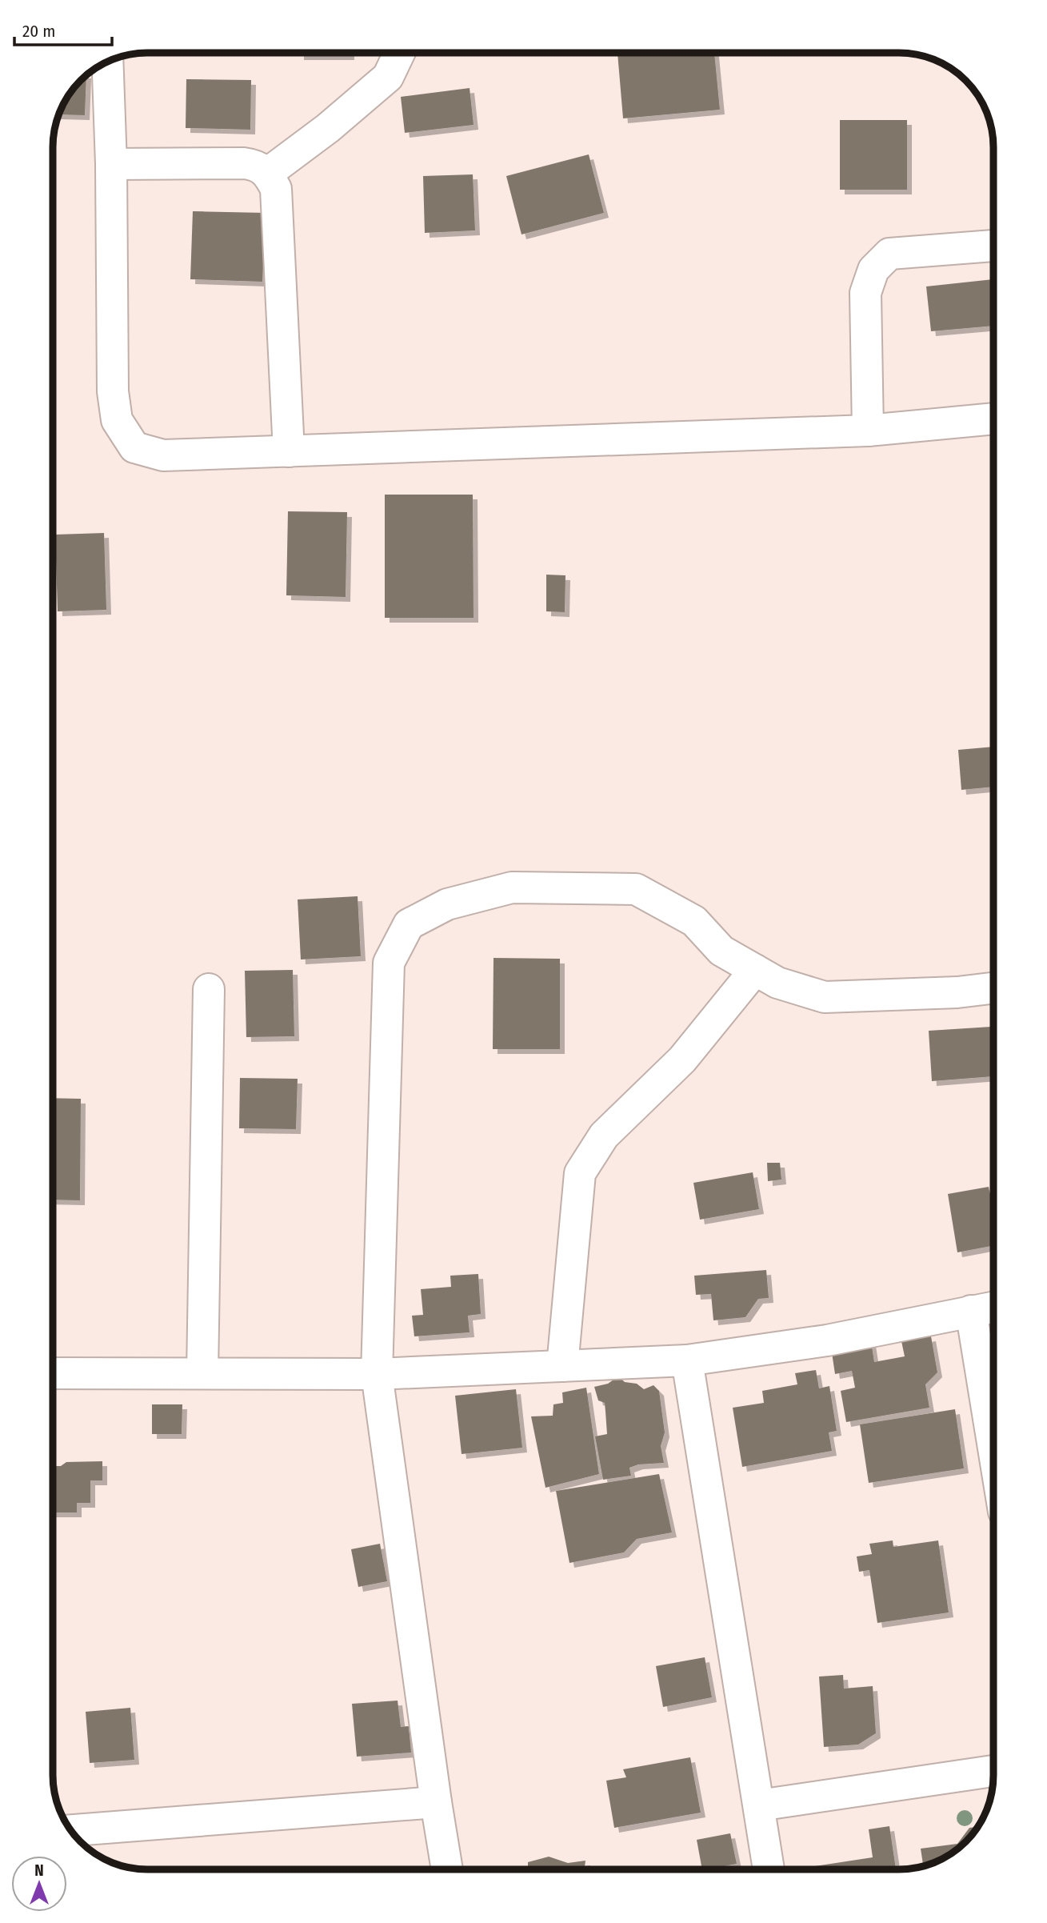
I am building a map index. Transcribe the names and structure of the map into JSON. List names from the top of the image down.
{
  "scale_bar": "20 m",
  "north": "top"
}
